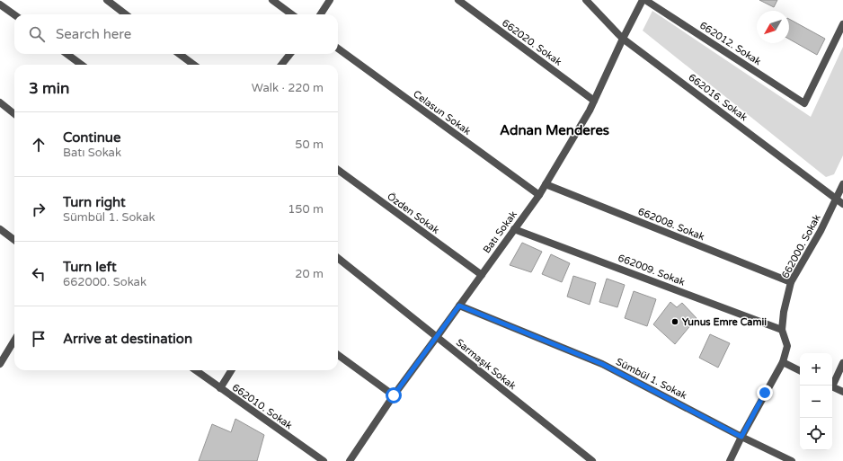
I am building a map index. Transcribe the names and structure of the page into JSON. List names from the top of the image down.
{
  "streets": {
    "street": [
      "662020. Sokak",
      "662012. Sokak",
      "662016. Sokak",
      "Celasun Sokak",
      "Özden Sokak",
      "662008. Sokak",
      "Batı Sokak",
      "662000. Sokak",
      "662009. Sokak",
      "Sarmaşık Sokak",
      "Sümbül 1. Sokak",
      "662010. Sokak"
    ]
  },
  "crossings": [
    ["662020. Sokak", "Batı Sokak"],
    ["662012. Sokak", "Batı Sokak"],
    ["662016. Sokak", "Batı Sokak"],
    ["662016. Sokak", "662000. Sokak"],
    ["Celasun Sokak", "Batı Sokak"],
    ["Özden Sokak", "Batı Sokak"],
    ["662008. Sokak", "Batı Sokak"],
    ["662008. Sokak", "662000. Sokak"],
    ["Batı Sokak", "662009. Sokak"],
    ["Batı Sokak", "Sarmaşık Sokak"],
    ["Batı Sokak", "Sümbül 1. Sokak"],
    ["662000. Sokak", "662009. Sokak"],
    ["662000. Sokak", "Sümbül 1. Sokak"]
  ],
  "districts": ["Adnan Menderes"],
  "places": ["Yunus Emre Camii"],
  "north": "bottom left",
  "page": {
    "search": "Search here",
    "heading": ["3 min", "Walk · 220 m"],
    "list": [
      ["Continue", "Batı Sokak", "50 m"],
      ["Turn right", "Sümbül 1. Sokak", "150 m"],
      ["Turn left", "662000. Sokak", "20 m"],
      "Arrive at destination"
    ],
    "map_buttons": ["+", "−"]
  }
}
